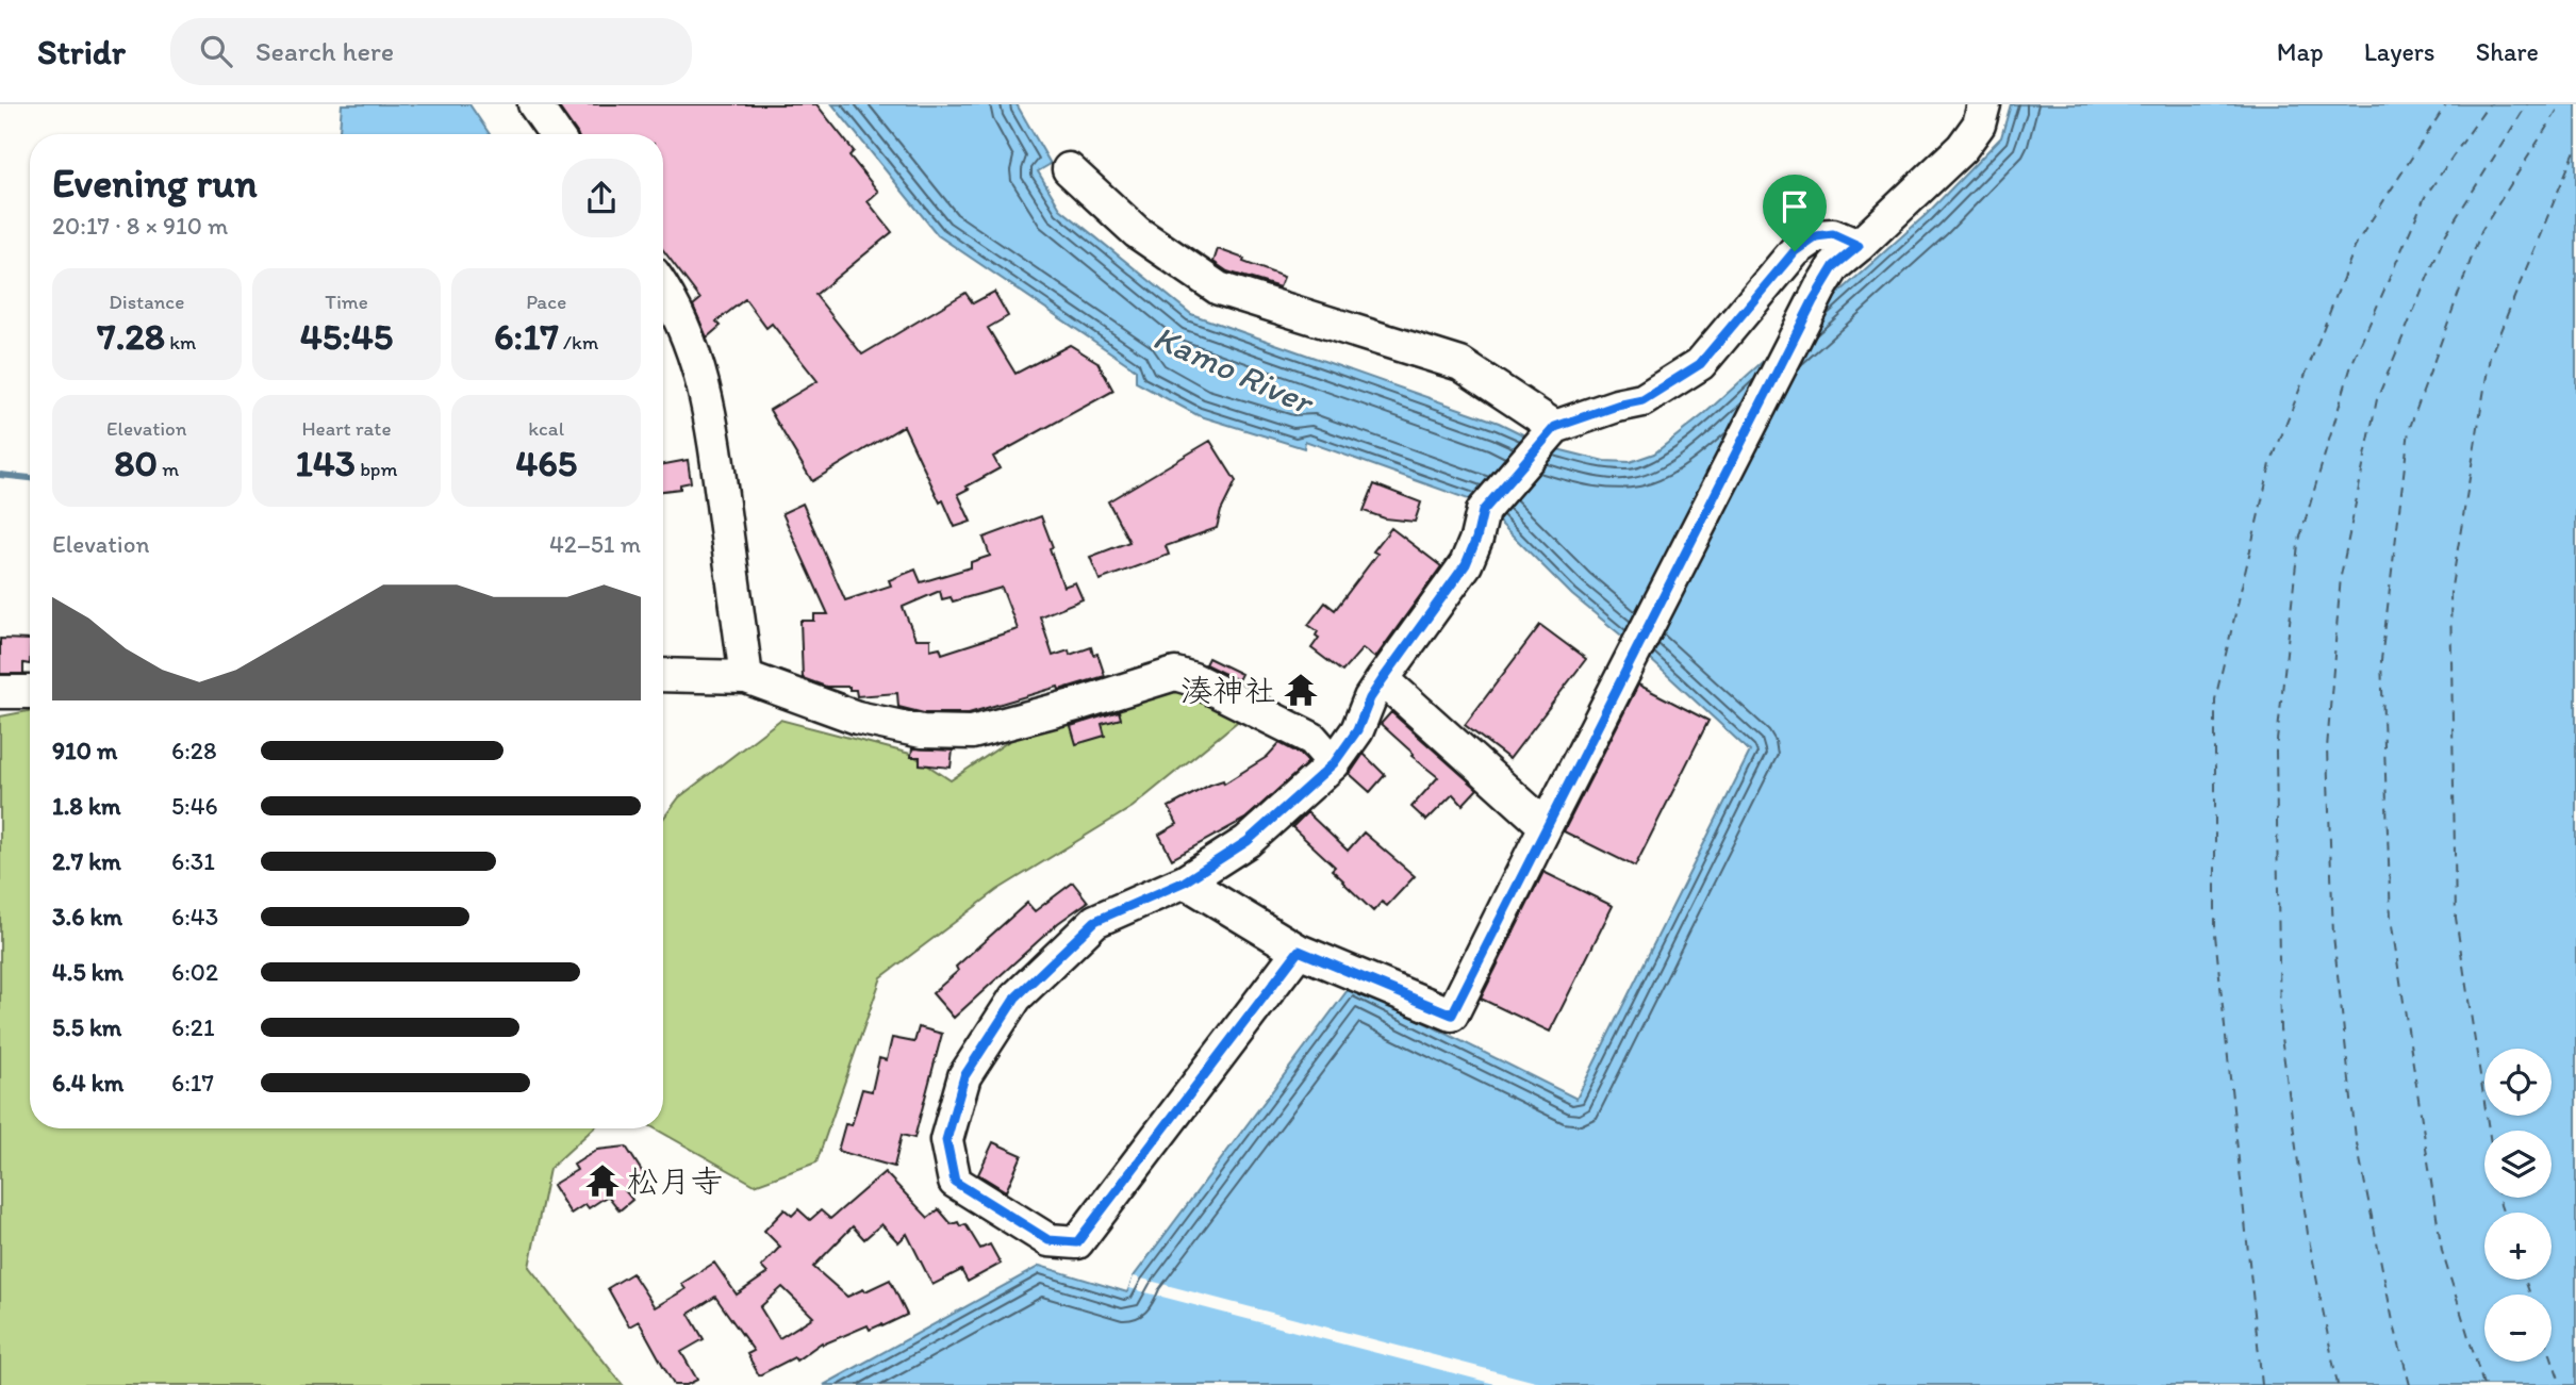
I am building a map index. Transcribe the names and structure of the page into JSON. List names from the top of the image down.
{
  "water": ["Kamo River"],
  "places": {
    "temple": ["湊神社", "松月寺"]
  },
  "page": {
    "header": "Stridr",
    "search": "Search here",
    "nav": ["Map", "Layers", "Share"],
    "heading": ["Evening run", "20:17 · 8 × 910 m"],
    "stats": [
      ["Distance", "7.28 km"],
      ["Time", "45:45"],
      ["Pace", "6:17 /km"],
      ["Elevation", "80 m"],
      ["Heart rate", "143 bpm"],
      ["kcal", "465"]
    ],
    "chart": ["Elevation", "42–51 m"],
    "list": [
      {
        "name": "910 m",
        "note": "6:28"
      },
      {
        "name": "1.8 km",
        "note": "5:46"
      },
      {
        "name": "2.7 km",
        "note": "6:31"
      },
      {
        "name": "3.6 km",
        "note": "6:43"
      },
      {
        "name": "4.5 km",
        "note": "6:02"
      },
      {
        "name": "5.5 km",
        "note": "6:21"
      },
      {
        "name": "6.4 km",
        "note": "6:17"
      }
    ],
    "map_buttons": ["+", "−"]
  }
}
